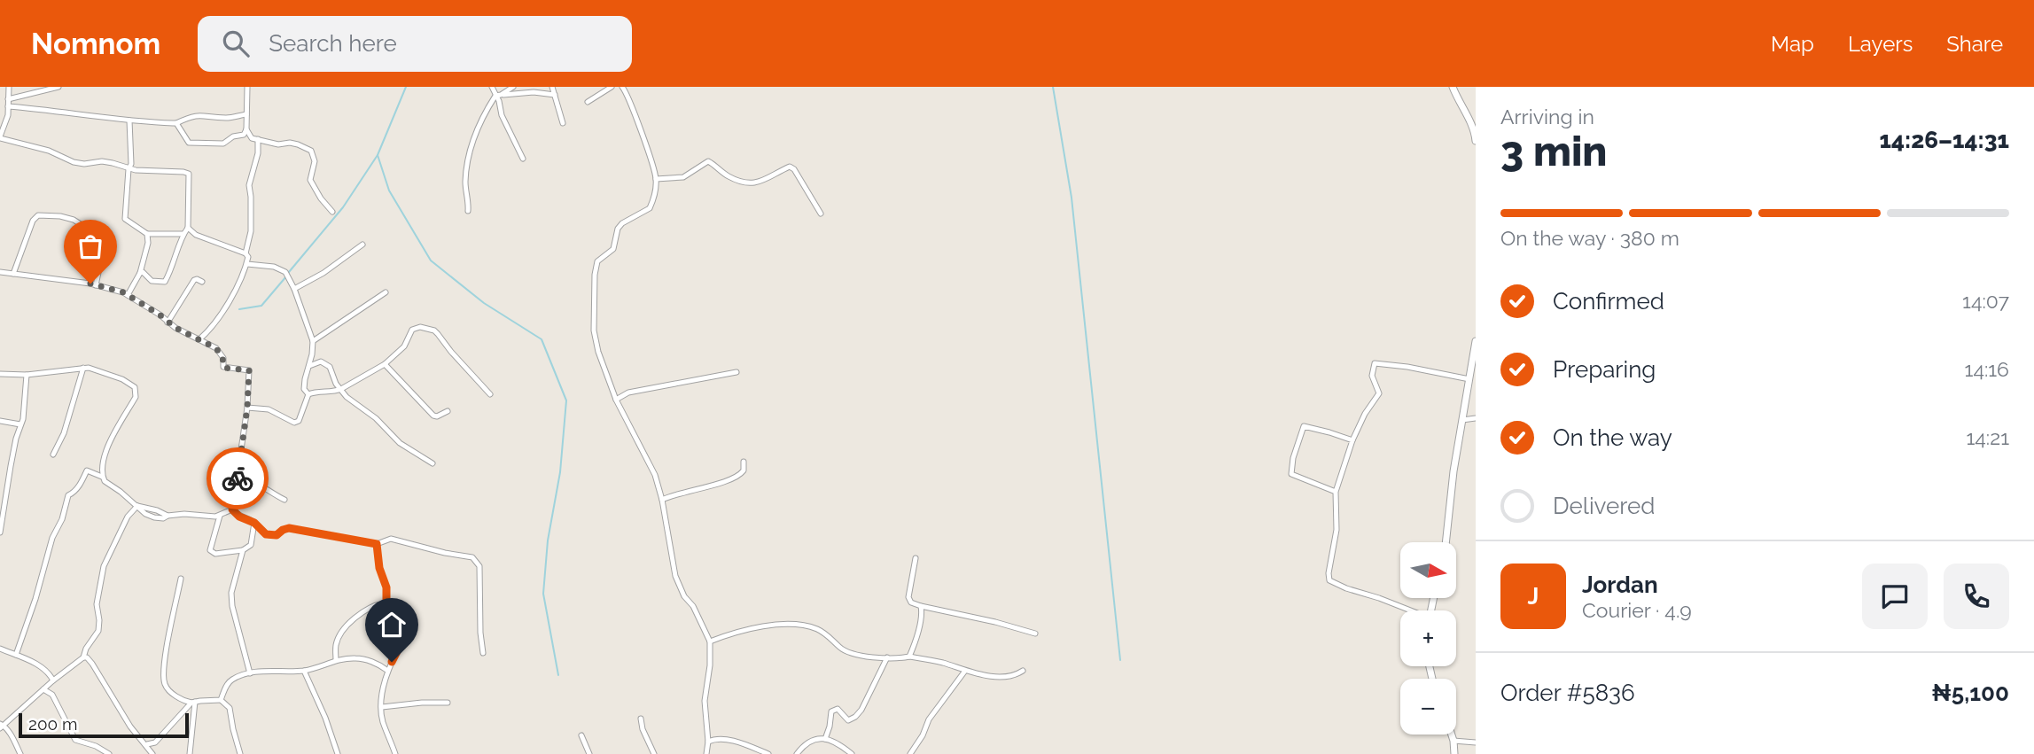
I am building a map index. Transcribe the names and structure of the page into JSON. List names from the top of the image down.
{
  "scale_bar": "200 m",
  "north": "right",
  "page": {
    "header": "Nomnom",
    "search": "Search here",
    "nav": ["Map", "Layers", "Share"],
    "heading": ["3 min", "Arriving in", "14:26–14:31"],
    "panel": [
      "Jordan",
      "Courier · 4.9",
      "Order #5836",
      "₦5,100"
    ],
    "bar": "On the way · 380 m",
    "list": [
      ["Confirmed", "14:07"],
      ["Preparing", "14:16"],
      ["On the way", "14:21"],
      "Delivered"
    ],
    "map_buttons": ["+", "−"],
    "round": "J",
    "scale": "200 m"
  }
}
